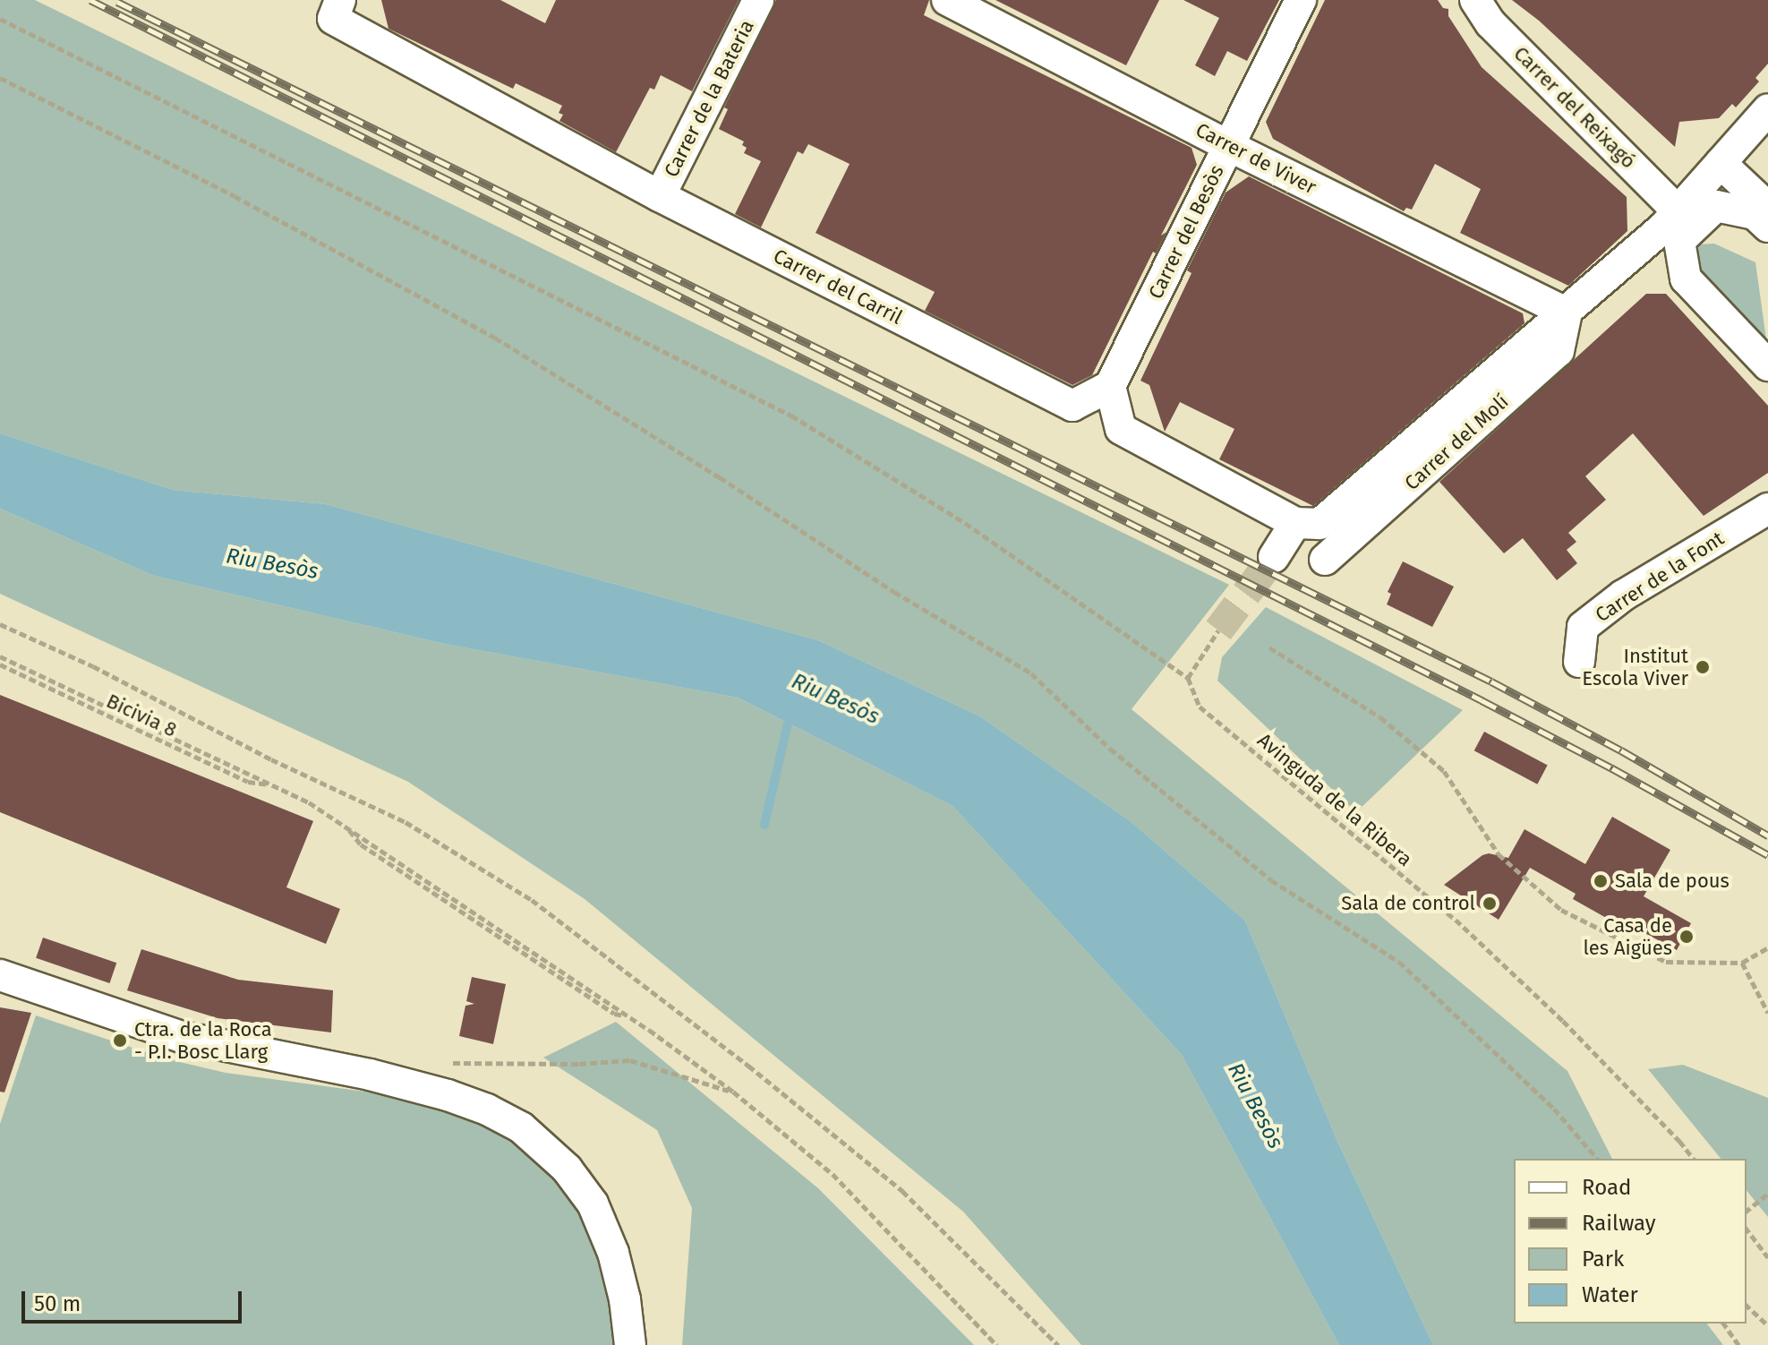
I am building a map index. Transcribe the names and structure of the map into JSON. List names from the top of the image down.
{
  "streets": {
    "street": [
      "Carrer de la Bateria",
      "Carrer del Reixagó",
      "Carrer de Viver",
      "Carrer del Besòs",
      "Carrer del Carril",
      "Carrer del Molí",
      "Carrer de la Font"
    ],
    "path": ["Bicivia 8", "Avinguda de la Ribera"]
  },
  "crossings": [
    ["Carrer de la Bateria", "Carrer del Carril"],
    ["Carrer del Reixagó", "Carrer del Molí"],
    ["Carrer de Viver", "Carrer del Besòs"],
    ["Carrer de Viver", "Carrer del Molí"],
    ["Carrer del Besòs", "Carrer del Carril"]
  ],
  "water": ["Riu Besòs"],
  "places": [
    "Institut Escola Viver",
    "Sala de pous",
    "Sala de control",
    "Casa de les Aigües",
    "Ctra. de la Roca - P.I. Bosc Llarg"
  ],
  "legend": [
    "Road",
    "Railway",
    "Park",
    "Water"
  ],
  "scale_bar": "50 m"
}
